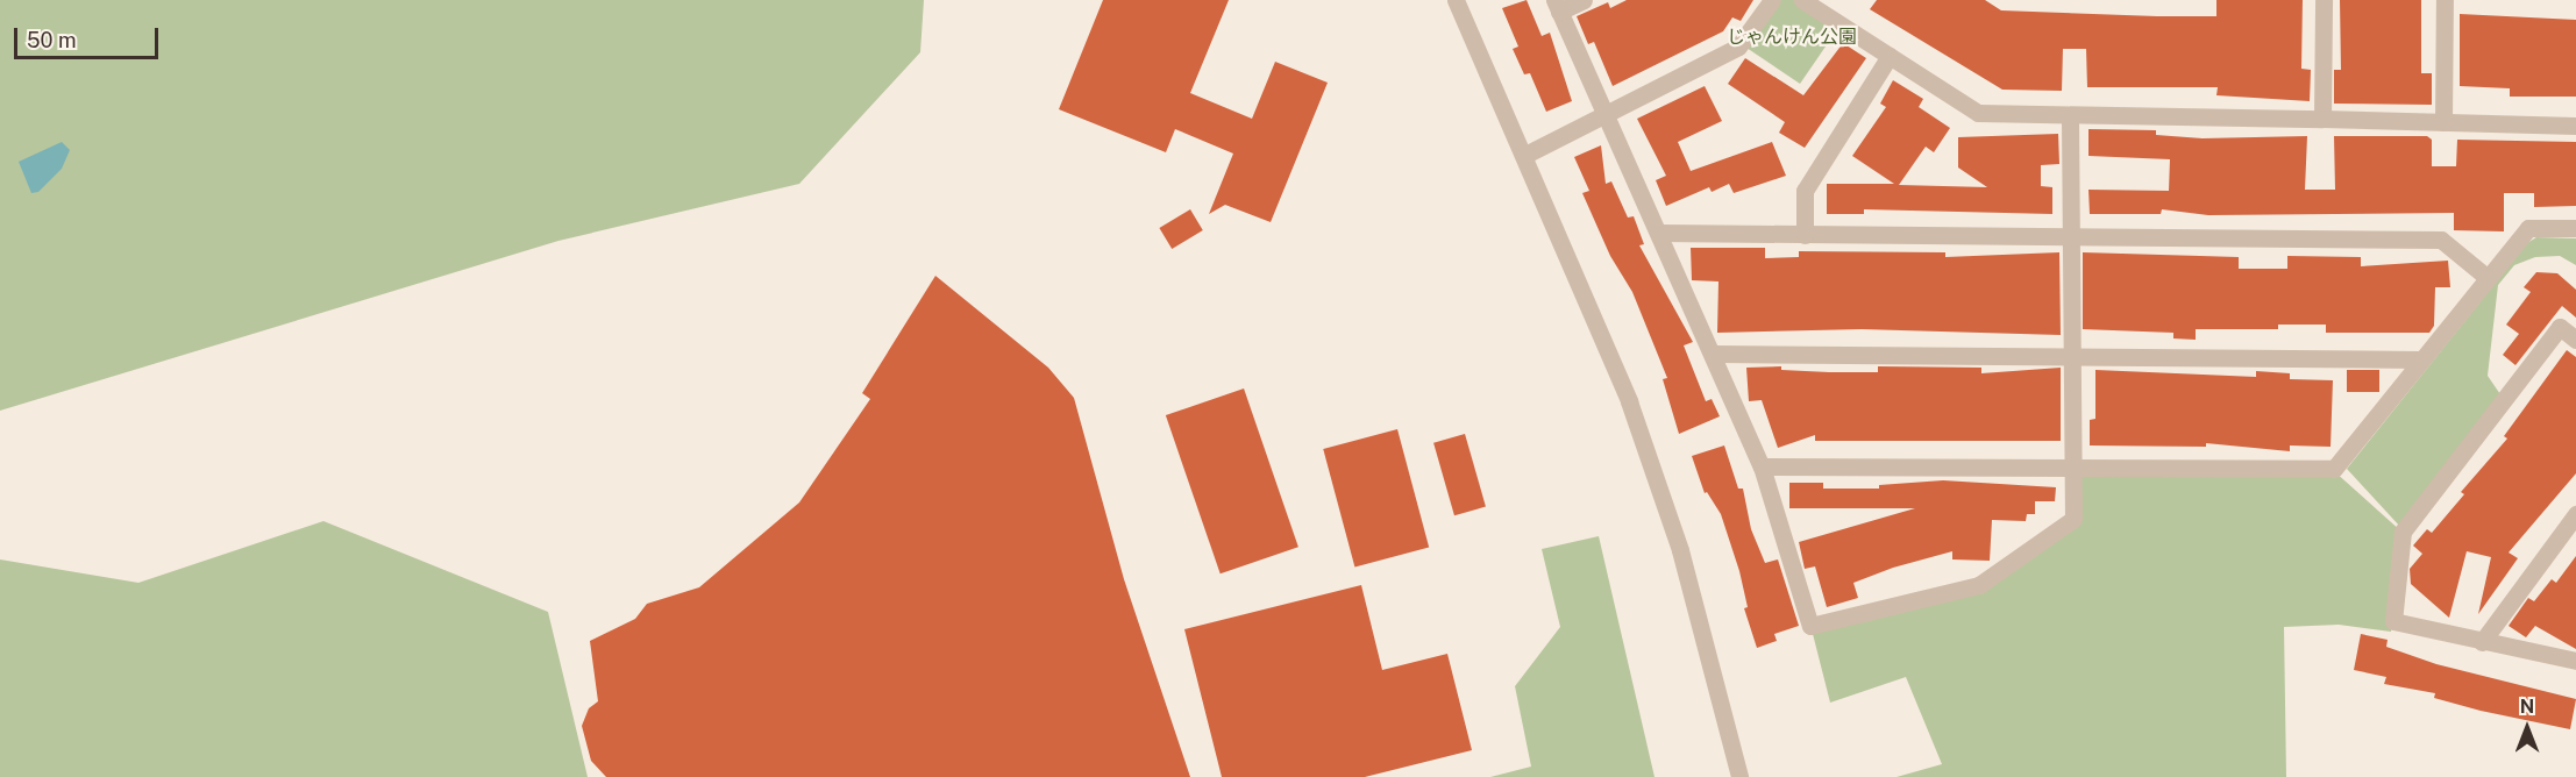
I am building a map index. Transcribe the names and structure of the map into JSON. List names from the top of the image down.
{
  "parks": ["じゃんけん公園"],
  "scale_bar": "50 m",
  "north": "top"
}
